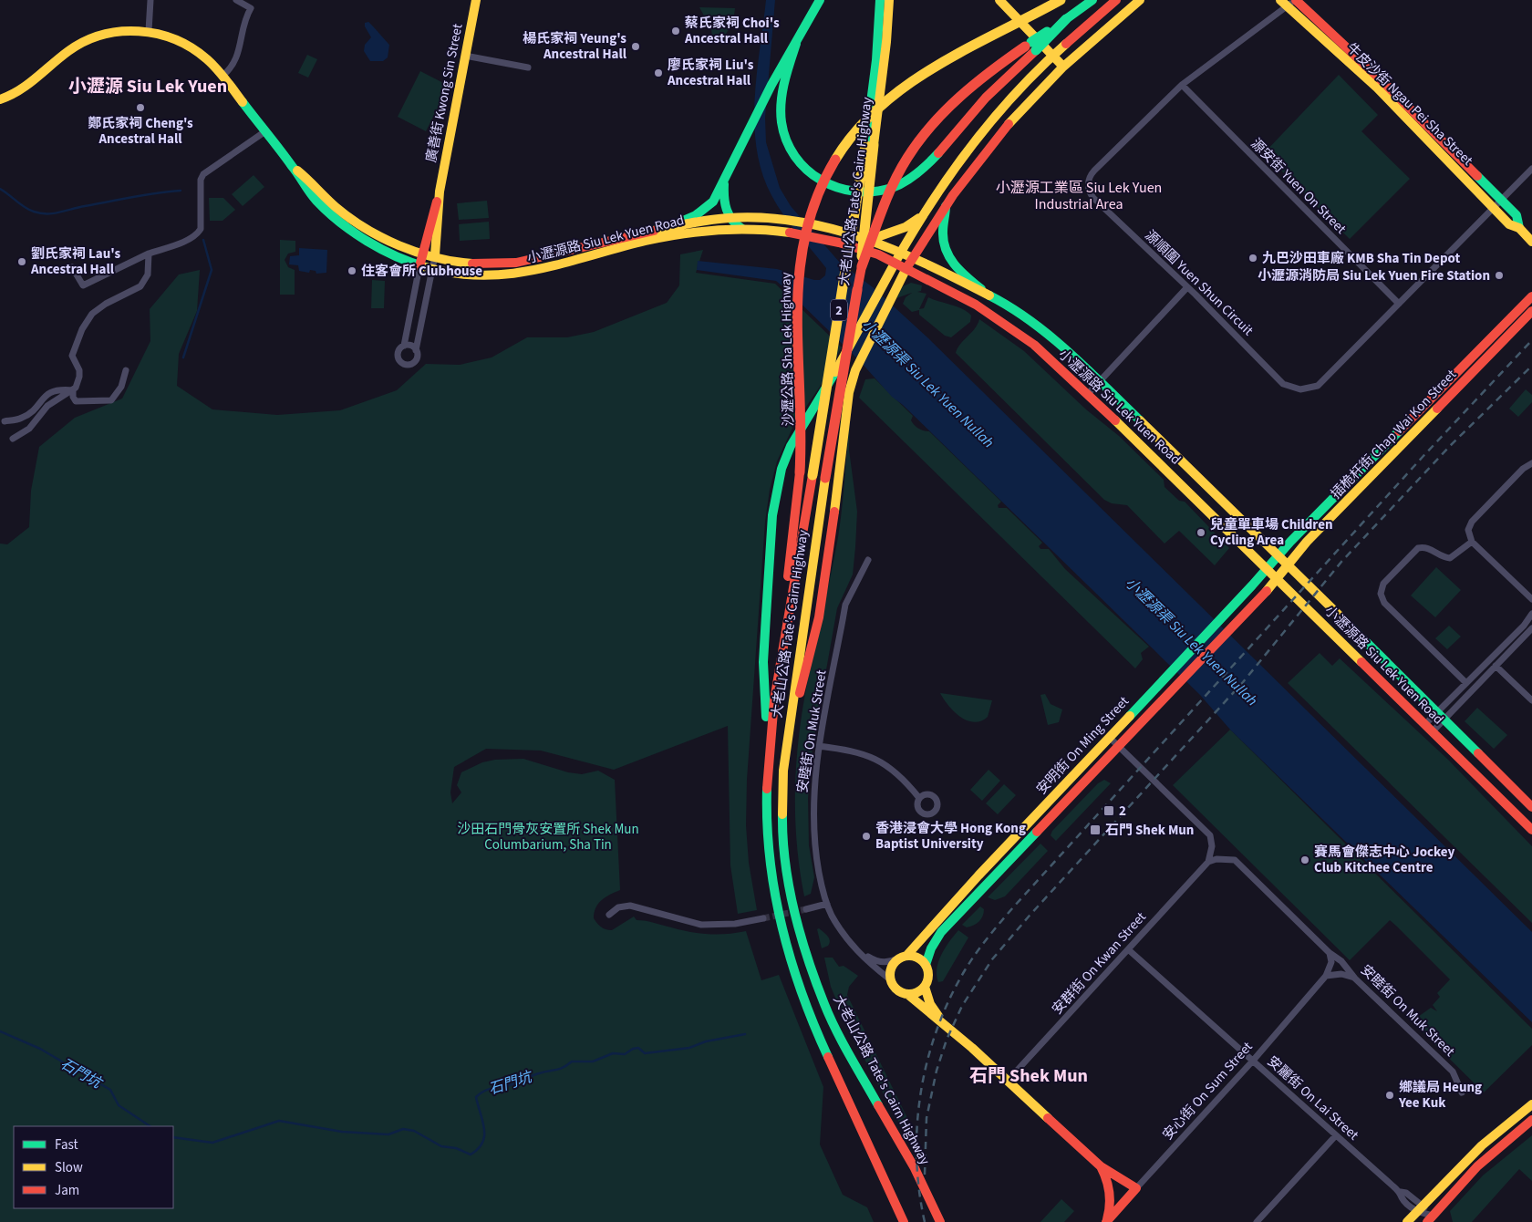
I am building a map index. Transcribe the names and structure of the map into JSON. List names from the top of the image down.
{
  "streets": {
    "main road": [
      "廣善街 Kwong Sin Street",
      "牛皮沙街 Ngau Pei Sha Street",
      "大老山公路 Tate's Cairn Highway",
      "小瀝源路 Siu Lek Yuen Road",
      "2",
      "沙瀝公路 Sha Lek Highway",
      "插桅杆街 Chap Wai Kon Street",
      "安明街 On Ming Street",
      "安心街 On Sum Street"
    ],
    "street": [
      "源安街 Yuen On Street",
      "源順圍 Yuen Shun Circuit",
      "安睦街 On Muk Street",
      "安群街 On Kwan Street",
      "安麗街 On Lai Street"
    ]
  },
  "crossings": [
    ["廣善街 Kwong Sin Street", "小瀝源路 Siu Lek Yuen Road"],
    ["牛皮沙街 Ngau Pei Sha Street", "源順圍 Yuen Shun Circuit"],
    ["源安街 Yuen On Street", "源順圍 Yuen Shun Circuit"],
    ["大老山公路 Tate's Cairn Highway", "沙瀝公路 Sha Lek Highway"],
    ["小瀝源路 Siu Lek Yuen Road", "插桅杆街 Chap Wai Kon Street"],
    ["小瀝源路 Siu Lek Yuen Road", "安明街 On Ming Street"],
    ["插桅杆街 Chap Wai Kon Street", "安明街 On Ming Street"],
    ["安睦街 On Muk Street", "安明街 On Ming Street"],
    ["安群街 On Kwan Street", "安麗街 On Lai Street"],
    ["安心街 On Sum Street", "安麗街 On Lai Street"]
  ],
  "districts": ["小瀝源 Siu Lek Yuen", "小瀝源工業區 Siu Lek Yuen Industrial Area", "石門 Shek Mun"],
  "water": ["小瀝源渠 Siu Lek Yuen Nullah", "石門坑"],
  "parks": ["沙田石門骨灰安置所 Shek Mun Columbarium, Sha Tin"],
  "places": {
    "other": [
      "蔡氏家祠 Choi's Ancestral Hall",
      "楊氏家祠 Yeung's Ancestral Hall",
      "廖氏家祠 Liu's Ancestral Hall",
      "鄭氏家祠 Cheng's Ancestral Hall",
      "九巴沙田車廠 KMB Sha Tin Depot",
      "劉氏家祠 Lau's Ancestral Hall",
      "住客會所 Clubhouse",
      "小瀝源消防局 Siu Lek Yuen Fire Station",
      "兒童單車場 Children Cycling Area",
      "香港浸會大學 Hong Kong Baptist University",
      "賽馬會傑志中心 Jockey Club Kitchee Centre",
      "鄉議局 Heung Yee Kuk"
    ],
    "transit": ["2", "石門 Shek Mun"]
  },
  "legend": ["Fast", "Slow", "Jam"]
}
